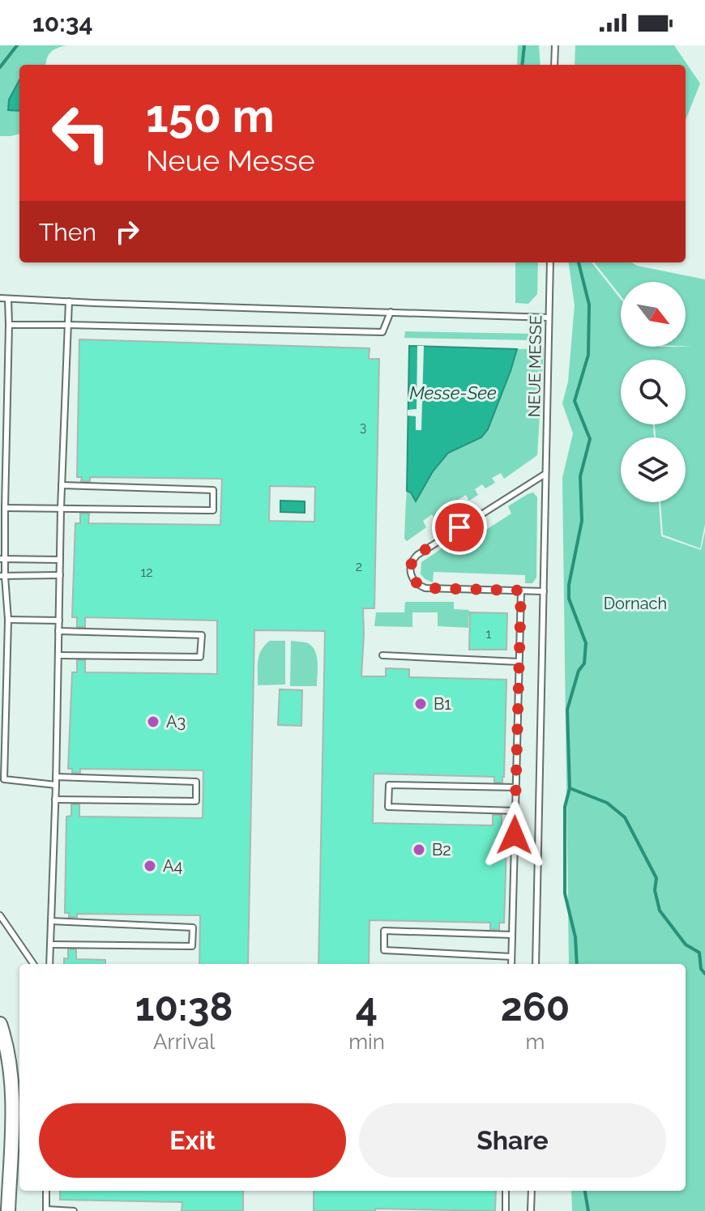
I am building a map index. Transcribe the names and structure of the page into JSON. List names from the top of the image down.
{
  "streets": {
    "lane": ["NEUE MESSE"]
  },
  "water": ["Messe-See"],
  "parks": ["Dornach"],
  "places": [
    "B1",
    "A3",
    "B2",
    "A4"
  ],
  "house_numbers": [
    "3",
    "2",
    "12",
    "1"
  ],
  "north": "bottom right",
  "page": {
    "status": "10:34",
    "turn": ["150 m", "Neue Messe"],
    "then": "Then",
    "eta": [
      "10:38",
      "Arrival",
      "4",
      "min",
      "260",
      "m"
    ],
    "buttons": ["Exit", "Share"]
  }
}
